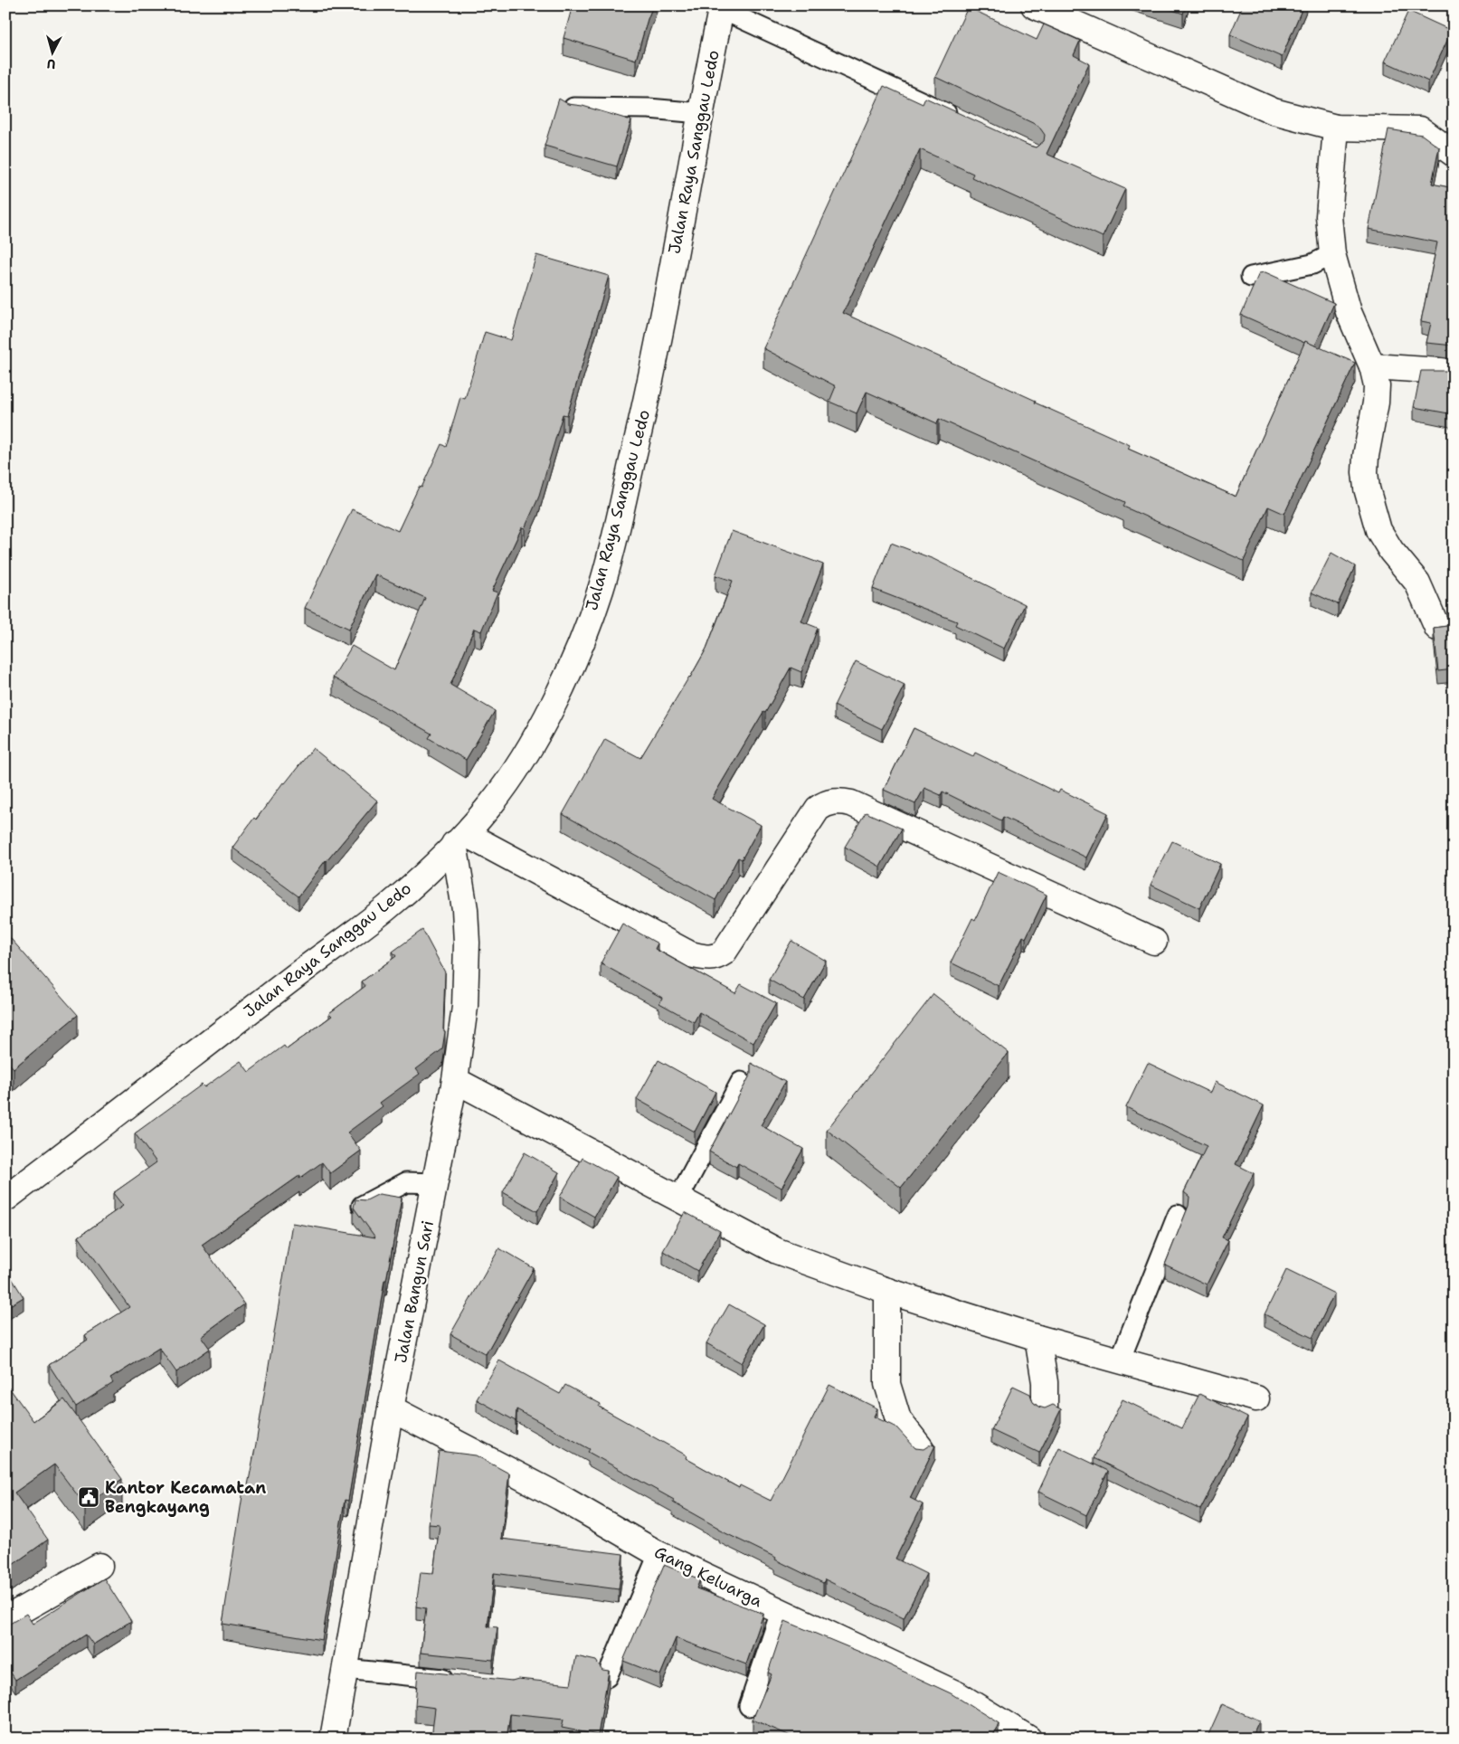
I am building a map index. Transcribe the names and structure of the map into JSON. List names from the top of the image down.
{
  "streets": {
    "main road": ["Jalan Raya Sanggau Ledo", "Jalan Bangun Sari", "Gang Keluarga"]
  },
  "crossings": [
    ["Jalan Raya Sanggau Ledo", "Jalan Bangun Sari"],
    ["Jalan Bangun Sari", "Gang Keluarga"]
  ],
  "places": {
    "public building": ["Kantor Kecamatan Bengkayang"]
  },
  "north": "bottom"
}
